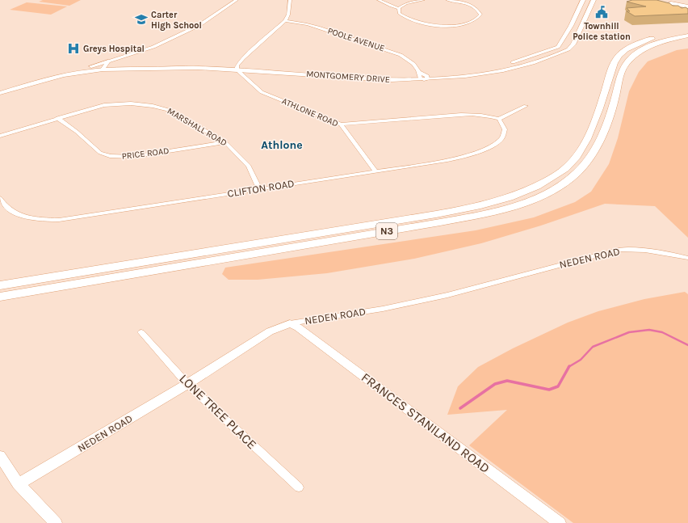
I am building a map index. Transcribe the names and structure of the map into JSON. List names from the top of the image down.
{
  "streets": {
    "highway": ["N3"],
    "street": [
      "POOLE AVENUE",
      "MONTGOMERY DRIVE",
      "ATHLONE ROAD",
      "MARSHALL ROAD",
      "PRICE ROAD",
      "CLIFTON ROAD",
      "NEDEN ROAD",
      "LONE TREE PLACE",
      "FRANCES STANILAND ROAD"
    ]
  },
  "crossings": [
    ["POOLE AVENUE", "MONTGOMERY DRIVE"],
    ["MONTGOMERY DRIVE", "ATHLONE ROAD"],
    ["ATHLONE ROAD", "CLIFTON ROAD"],
    ["MARSHALL ROAD", "PRICE ROAD"],
    ["MARSHALL ROAD", "CLIFTON ROAD"],
    ["NEDEN ROAD", "LONE TREE PLACE"],
    ["NEDEN ROAD", "FRANCES STANILAND ROAD"]
  ],
  "districts": ["Athlone"],
  "places": {
    "public building": ["Townhill Police station"],
    "school or university": ["Carter High School"],
    "hospital": ["Greys Hospital"]
  }
}
